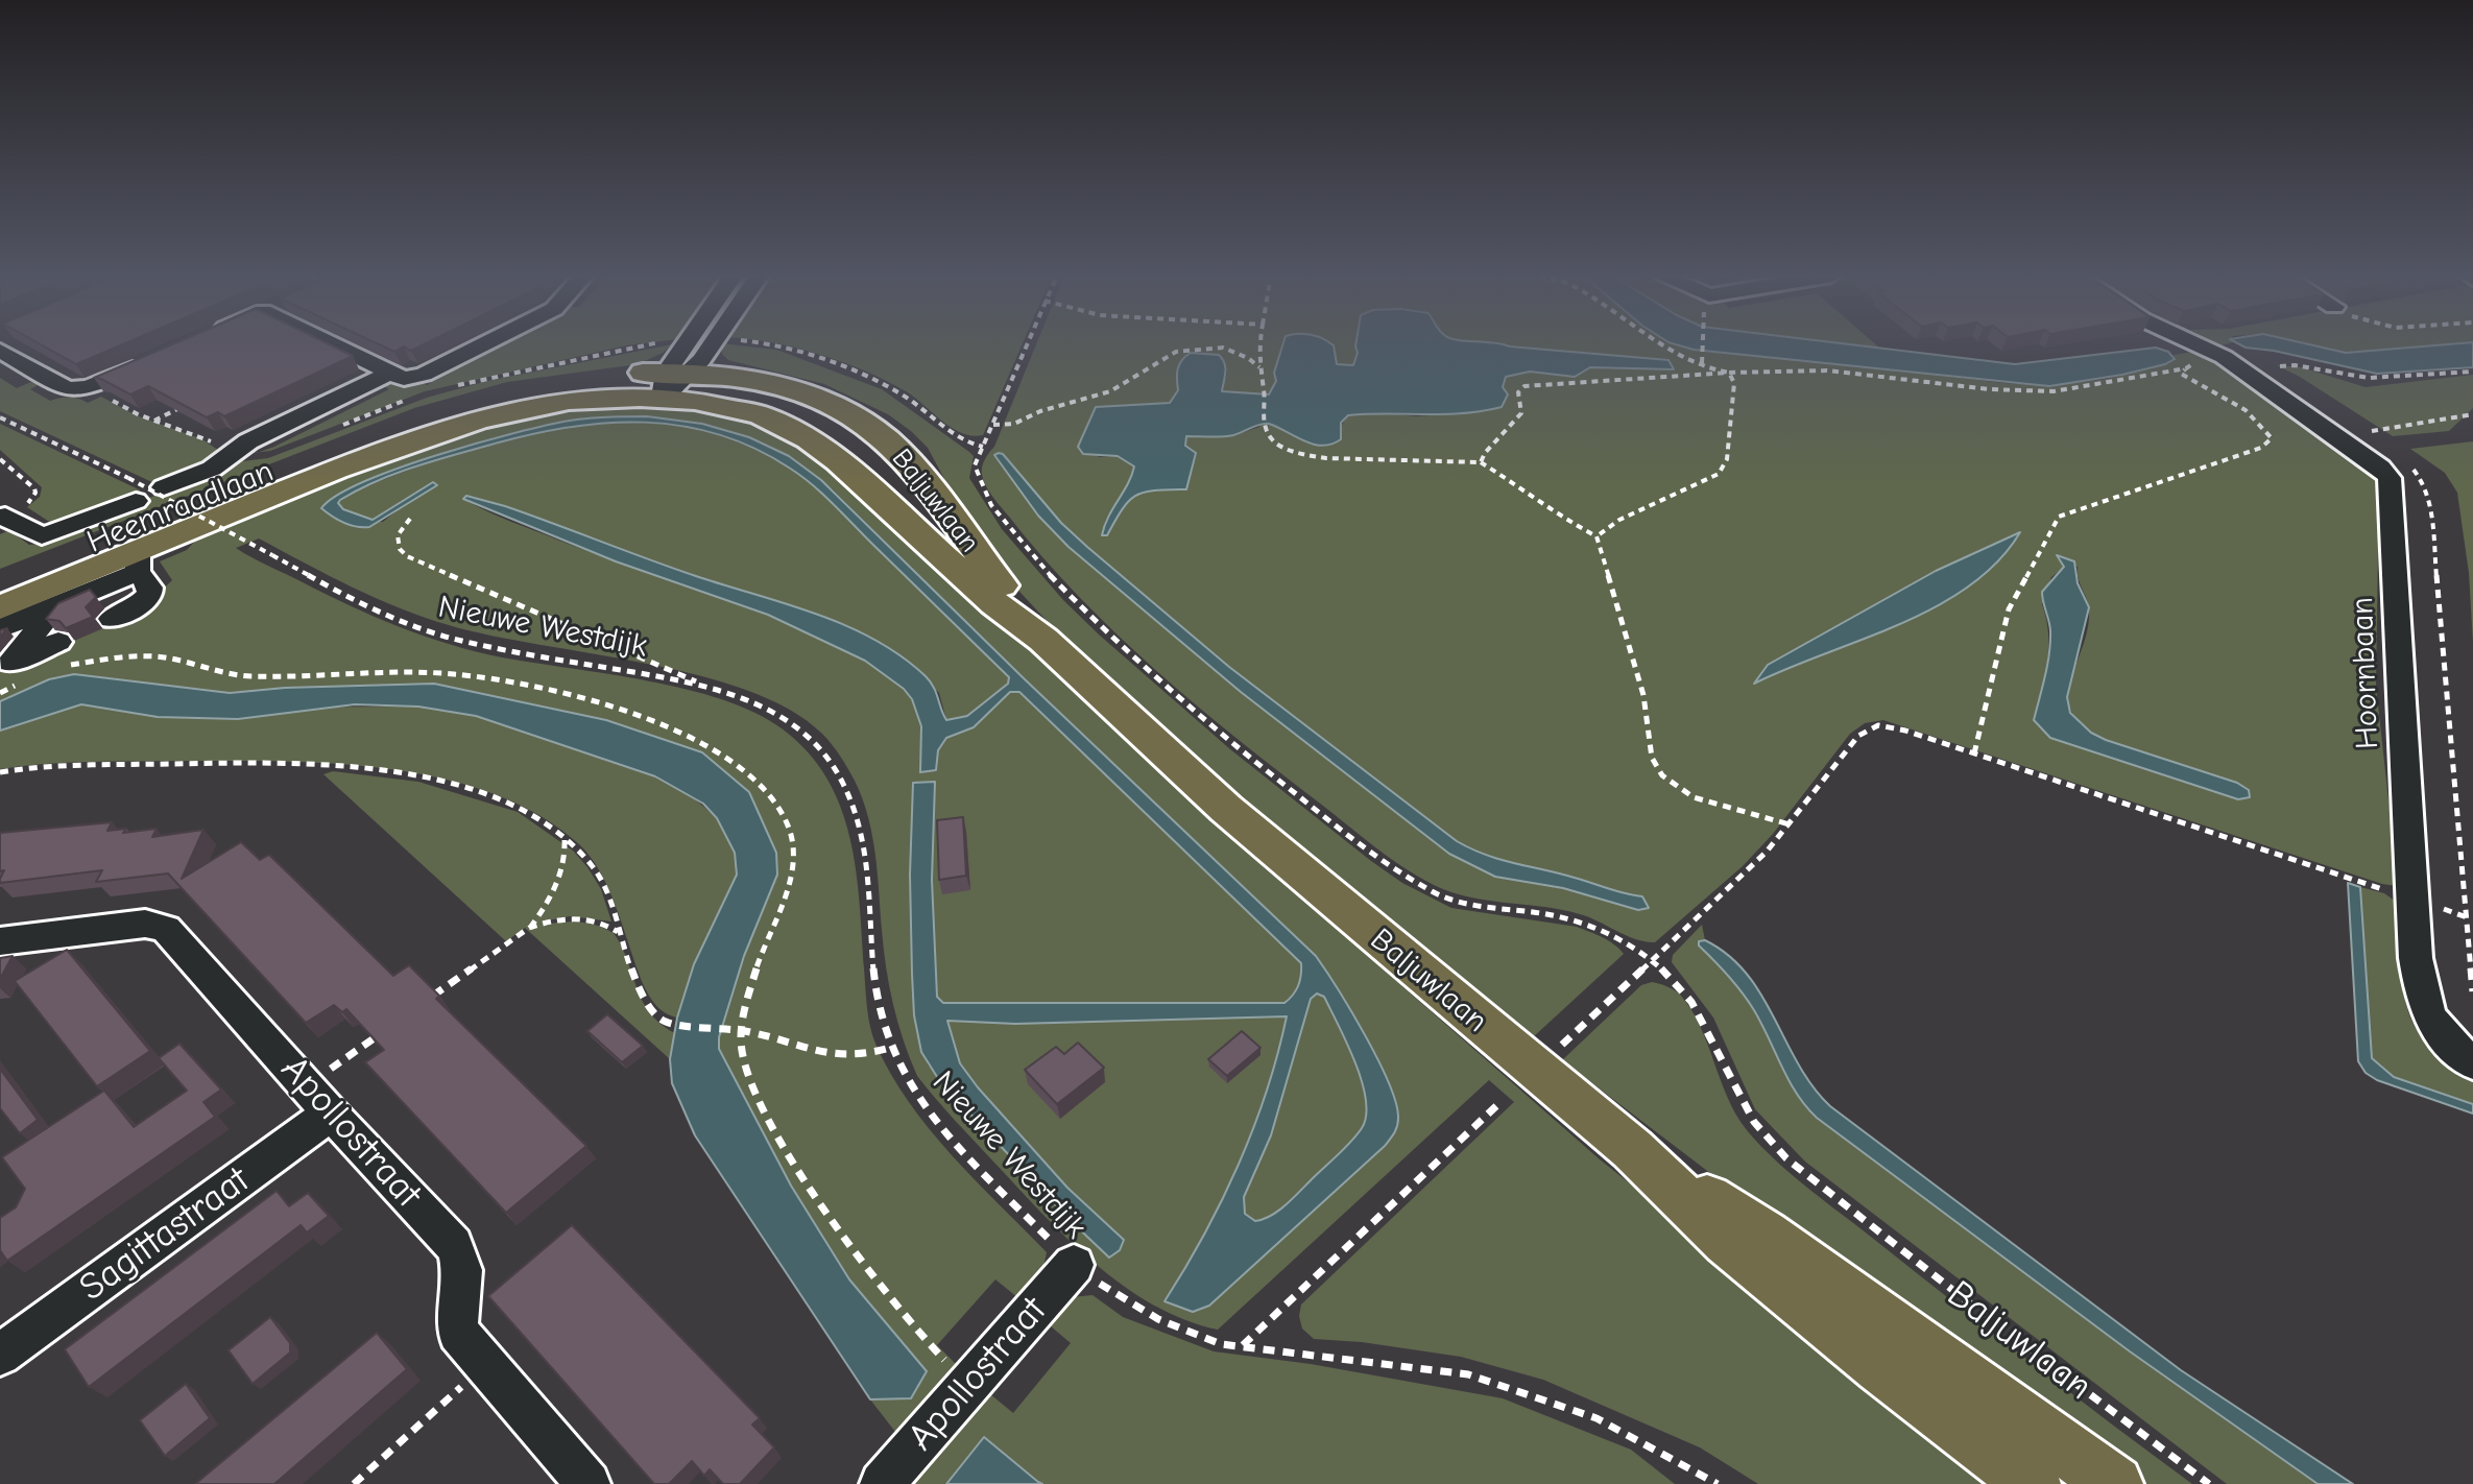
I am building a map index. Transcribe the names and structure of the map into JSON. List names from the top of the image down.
{
  "streets": {
    "main road": ["Baljuwlaan", "Heemraadlaan"],
    "street": ["Hoornbaan", "Apollostraat", "Sagittastraat"],
    "path": ["Nieuwe Westdijk"]
  },
  "crossings": [
    ["Baljuwlaan", "Heemraadlaan"],
    ["Nieuwe Westdijk", "Apollostraat"],
    ["Apollostraat", "Sagittastraat"]
  ]
}
